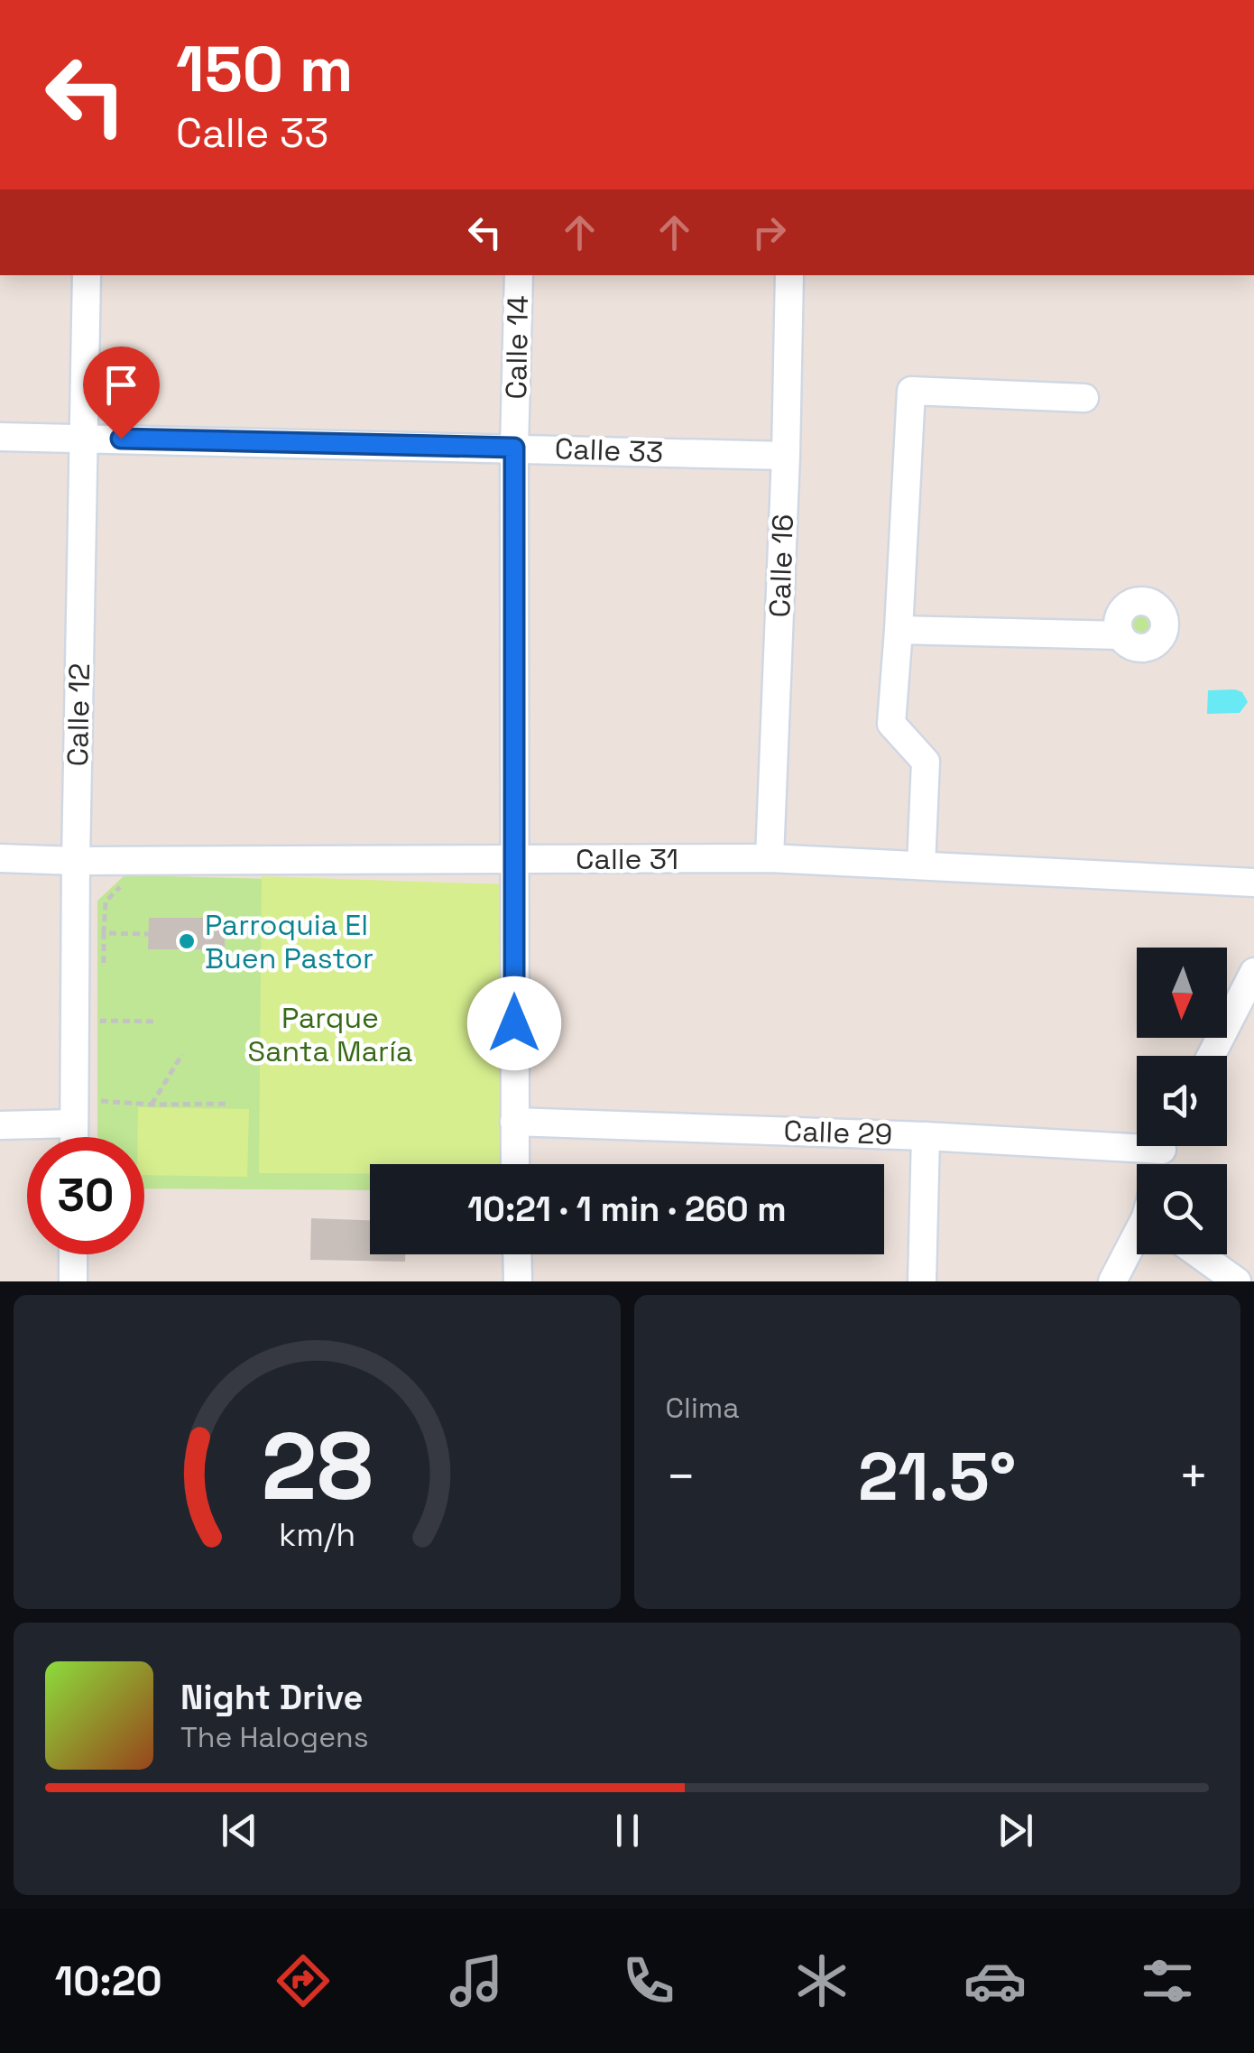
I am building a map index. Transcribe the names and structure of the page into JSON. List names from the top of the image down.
{
  "streets": {
    "street": [
      "Calle 14",
      "Calle 33",
      "Calle 16",
      "Calle 12",
      "Calle 31",
      "Calle 29"
    ]
  },
  "crossings": [
    ["Calle 14", "Calle 33"],
    ["Calle 14", "Calle 31"],
    ["Calle 14", "Calle 29"],
    ["Calle 33", "Calle 16"],
    ["Calle 33", "Calle 12"],
    ["Calle 16", "Calle 31"],
    ["Calle 12", "Calle 31"]
  ],
  "parks": ["Parque Santa María"],
  "places": ["Parroquia El Buen Pastor"],
  "north": "bottom",
  "page": {
    "turn": ["150 m", "Calle 33"],
    "limit": "30",
    "trip": "10:21 · 1 min · 260 m",
    "tile": "Clima",
    "heat": ["−", "21.5°", "+"],
    "song": ["Night Drive", "The Halogens"],
    "tabs": "10:20",
    "gauge": ["28", "km/h"]
  }
}
